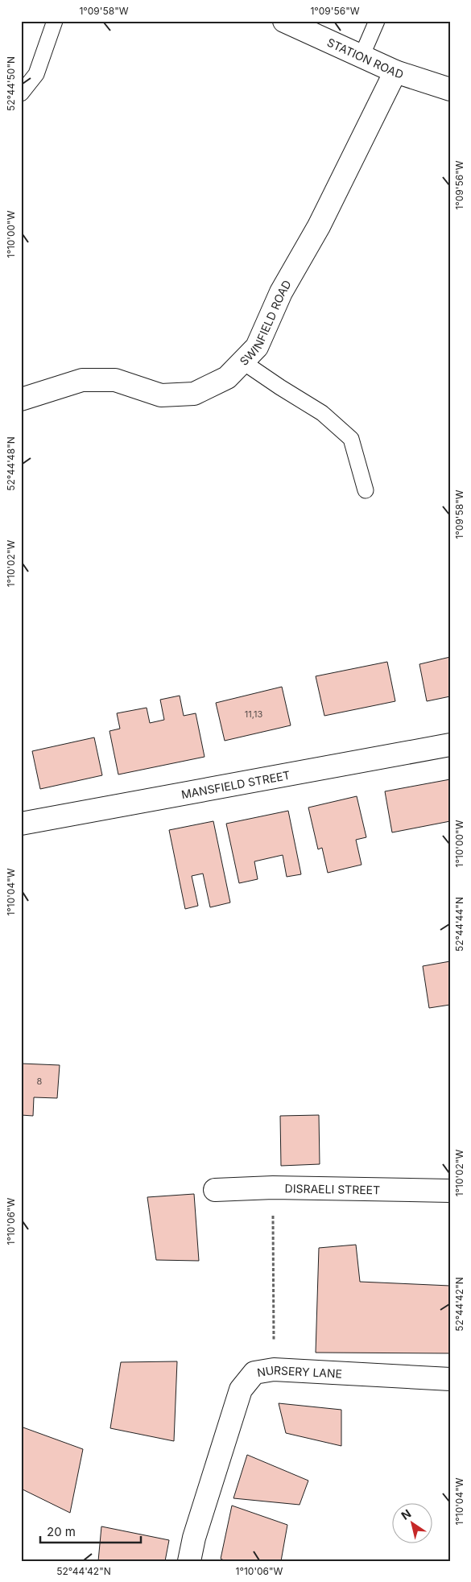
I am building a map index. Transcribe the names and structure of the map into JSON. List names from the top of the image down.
{
  "streets": {
    "street": [
      "STATION ROAD",
      "SWINFIELD ROAD",
      "MANSFIELD STREET",
      "DISRAELI STREET",
      "NURSERY LANE"
    ]
  },
  "crossings": [
    ["STATION ROAD", "SWINFIELD ROAD"]
  ],
  "house_numbers": ["11,13", "8"],
  "scale_bar": "20 m",
  "north": "top left",
  "coordinates": [
    "1°09'58\"W",
    "1°09'56\"W",
    "52°44'50\"N",
    "1°10'00\"W",
    "52°44'48\"N",
    "1°10'02\"W",
    "1°10'04\"W",
    "52°44'44\"N",
    "1°10'06\"W",
    "52°44'42\"N"
  ]
}
